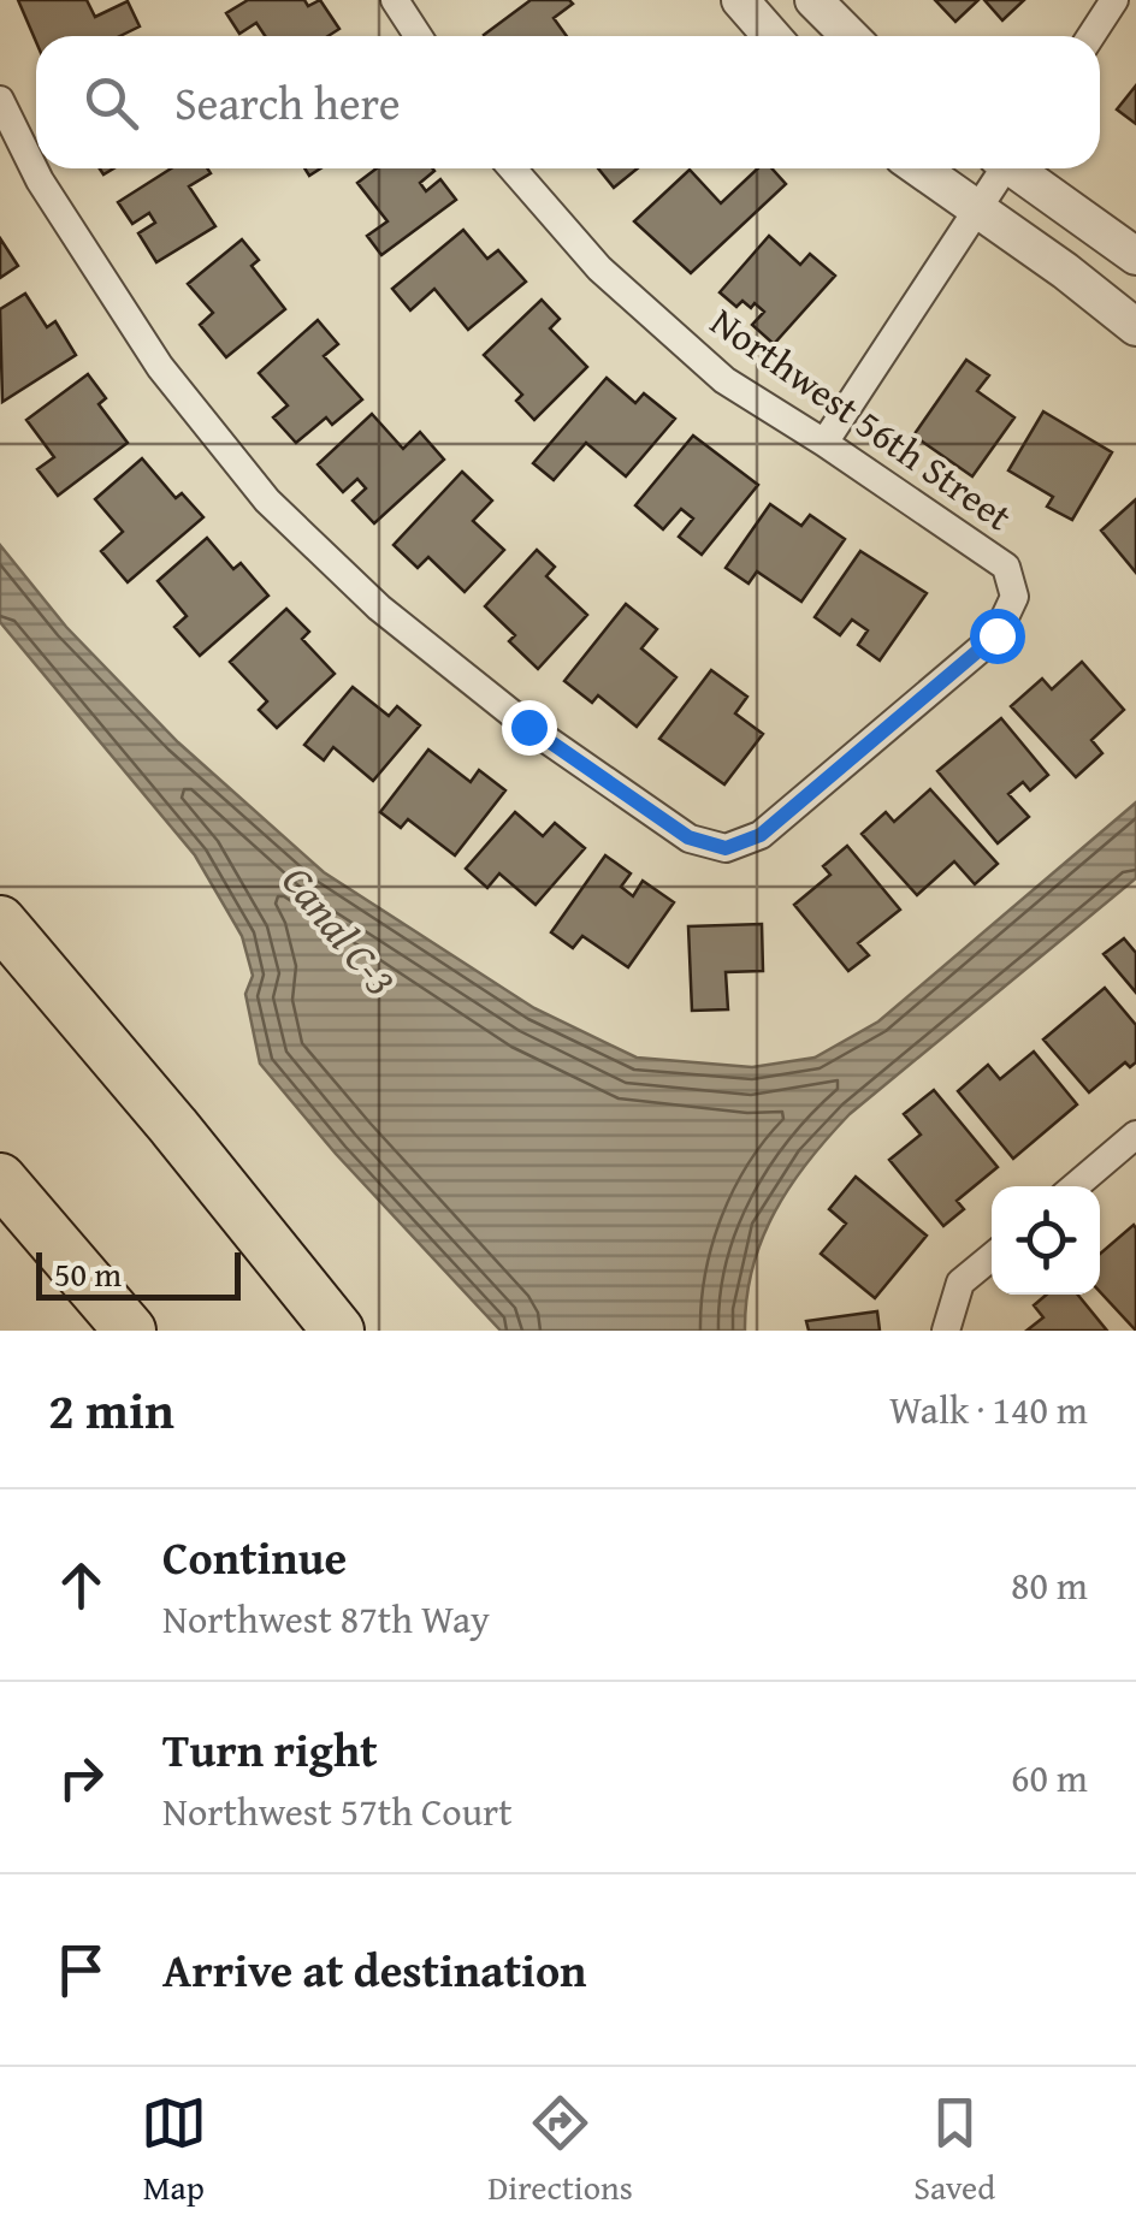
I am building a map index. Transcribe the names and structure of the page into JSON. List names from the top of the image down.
{
  "streets": {
    "street": ["Northwest 56th Street"]
  },
  "water": ["Canal C-3"],
  "scale_bar": "50 m",
  "page": {
    "search": "Search here",
    "scale": "50 m",
    "heading": ["2 min", "Walk · 140 m"],
    "list": [
      ["Continue", "Northwest 87th Way", "80 m"],
      ["Turn right", "Northwest 57th Court", "60 m"],
      "Arrive at destination"
    ],
    "nav": ["Map", "Directions", "Saved"]
  }
}
